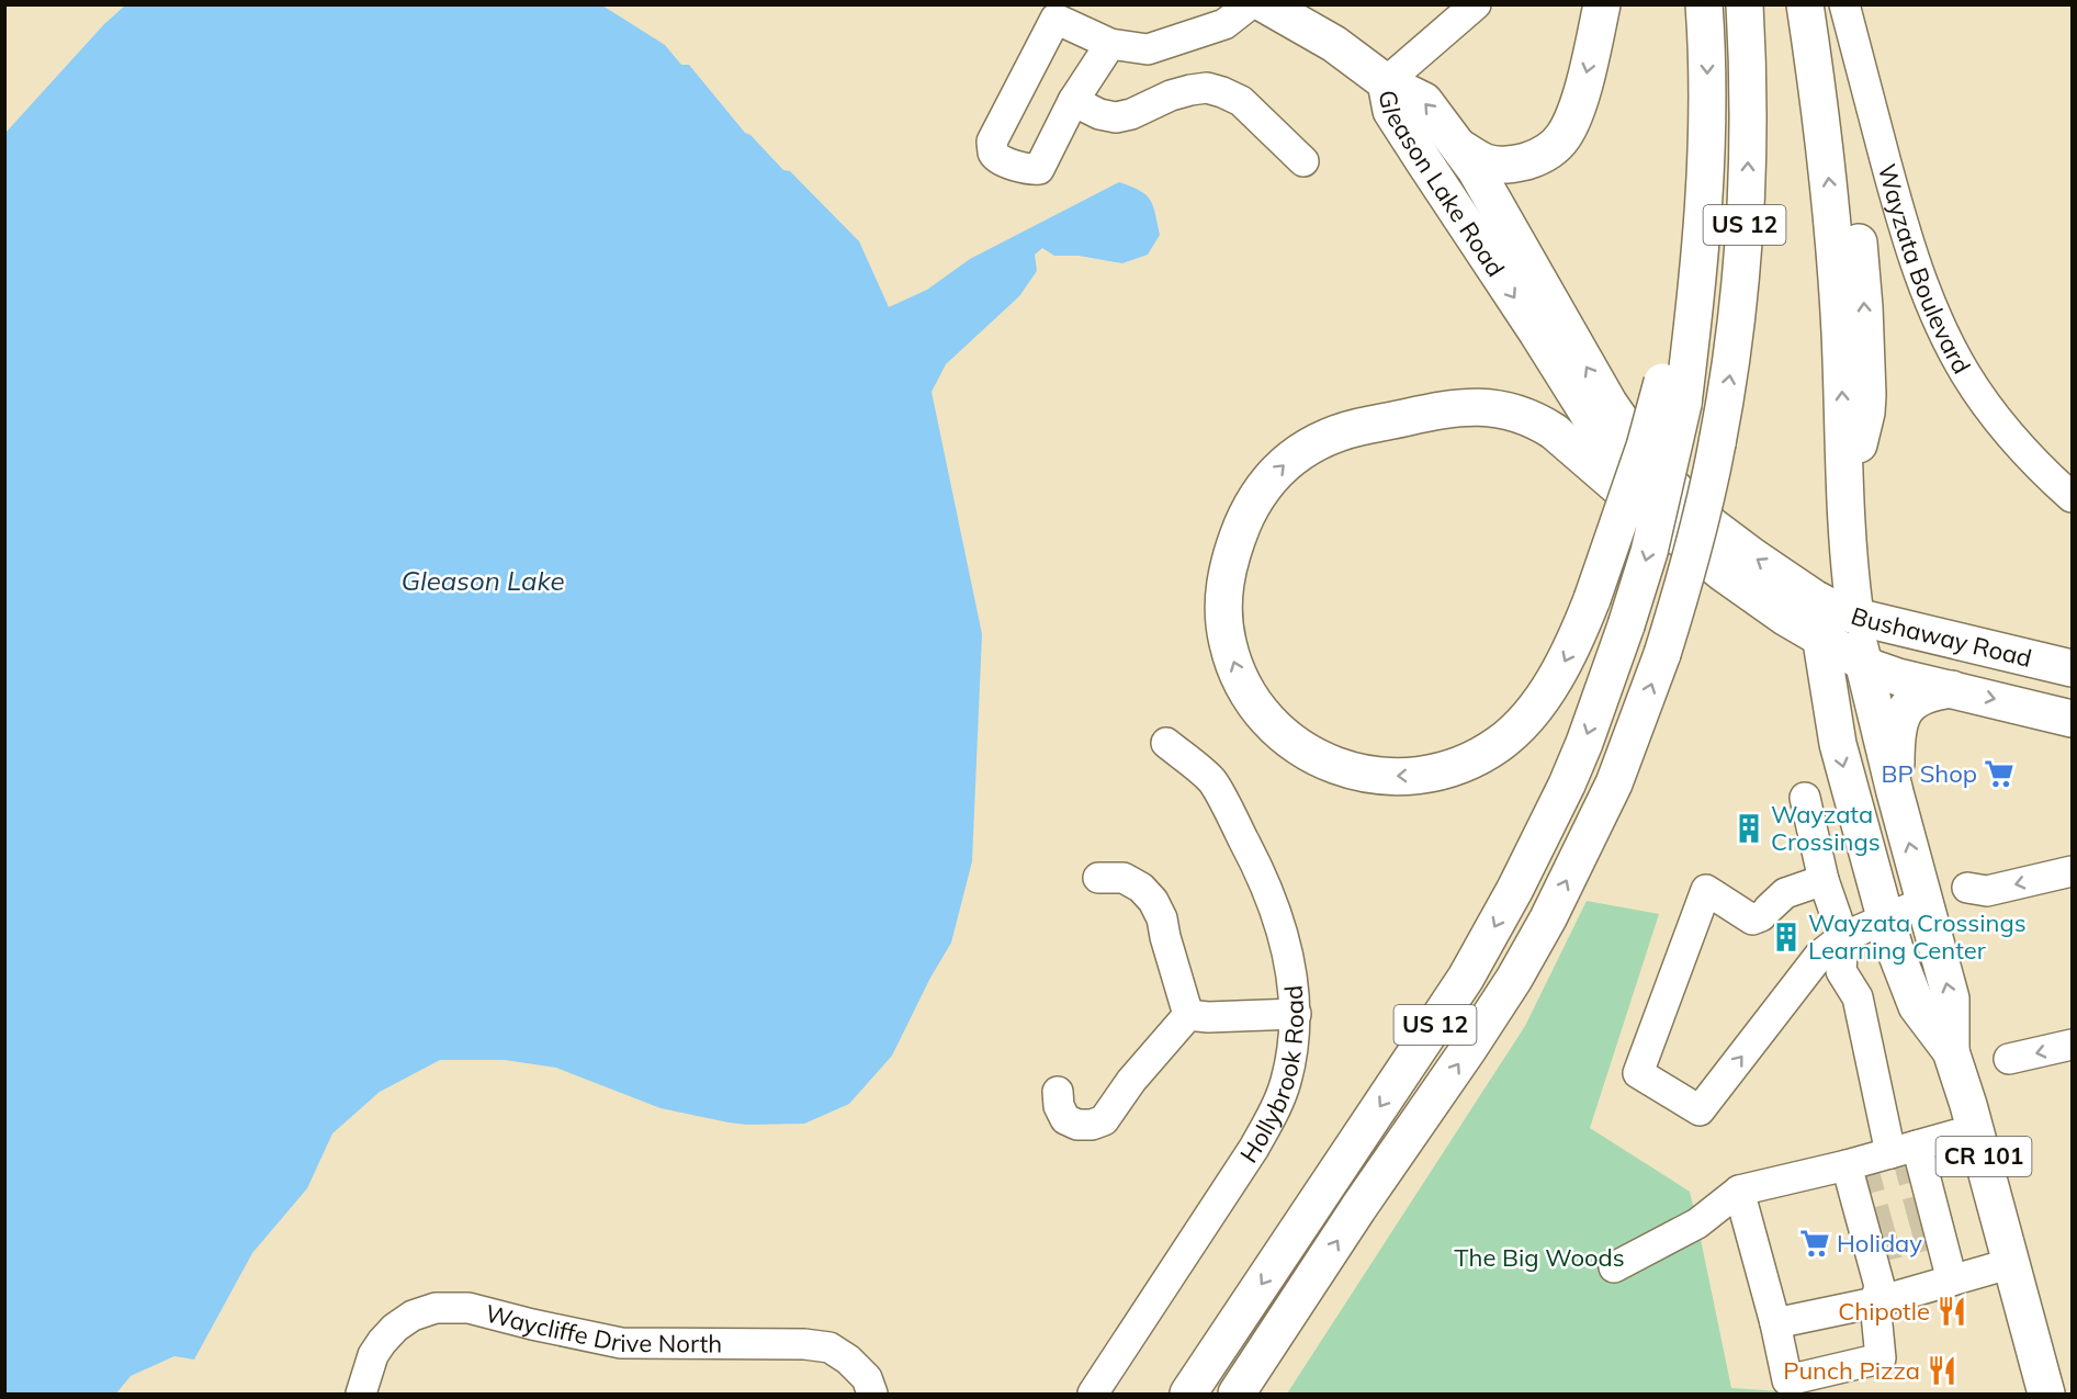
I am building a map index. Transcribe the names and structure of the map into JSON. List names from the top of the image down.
{
  "streets": {
    "main road": [
      "Gleason Lake Road",
      "US 12",
      "Bushaway Road",
      "CR 101"
    ],
    "street": ["Wayzata Boulevard", "Hollybrook Road", "Waycliffe Drive North"]
  },
  "crossings": [
    ["Gleason Lake Road", "Bushaway Road"],
    ["Gleason Lake Road", "CR 101"],
    ["Bushaway Road", "CR 101"]
  ],
  "water": ["Gleason Lake"],
  "parks": ["The Big Woods"],
  "places": {
    "supermarket": ["BP Shop", "Holiday"],
    "building": ["Wayzata Crossings", "Wayzata Crossings Learning Center"],
    "restaurant": ["Chipotle", "Punch Pizza"]
  }
}
